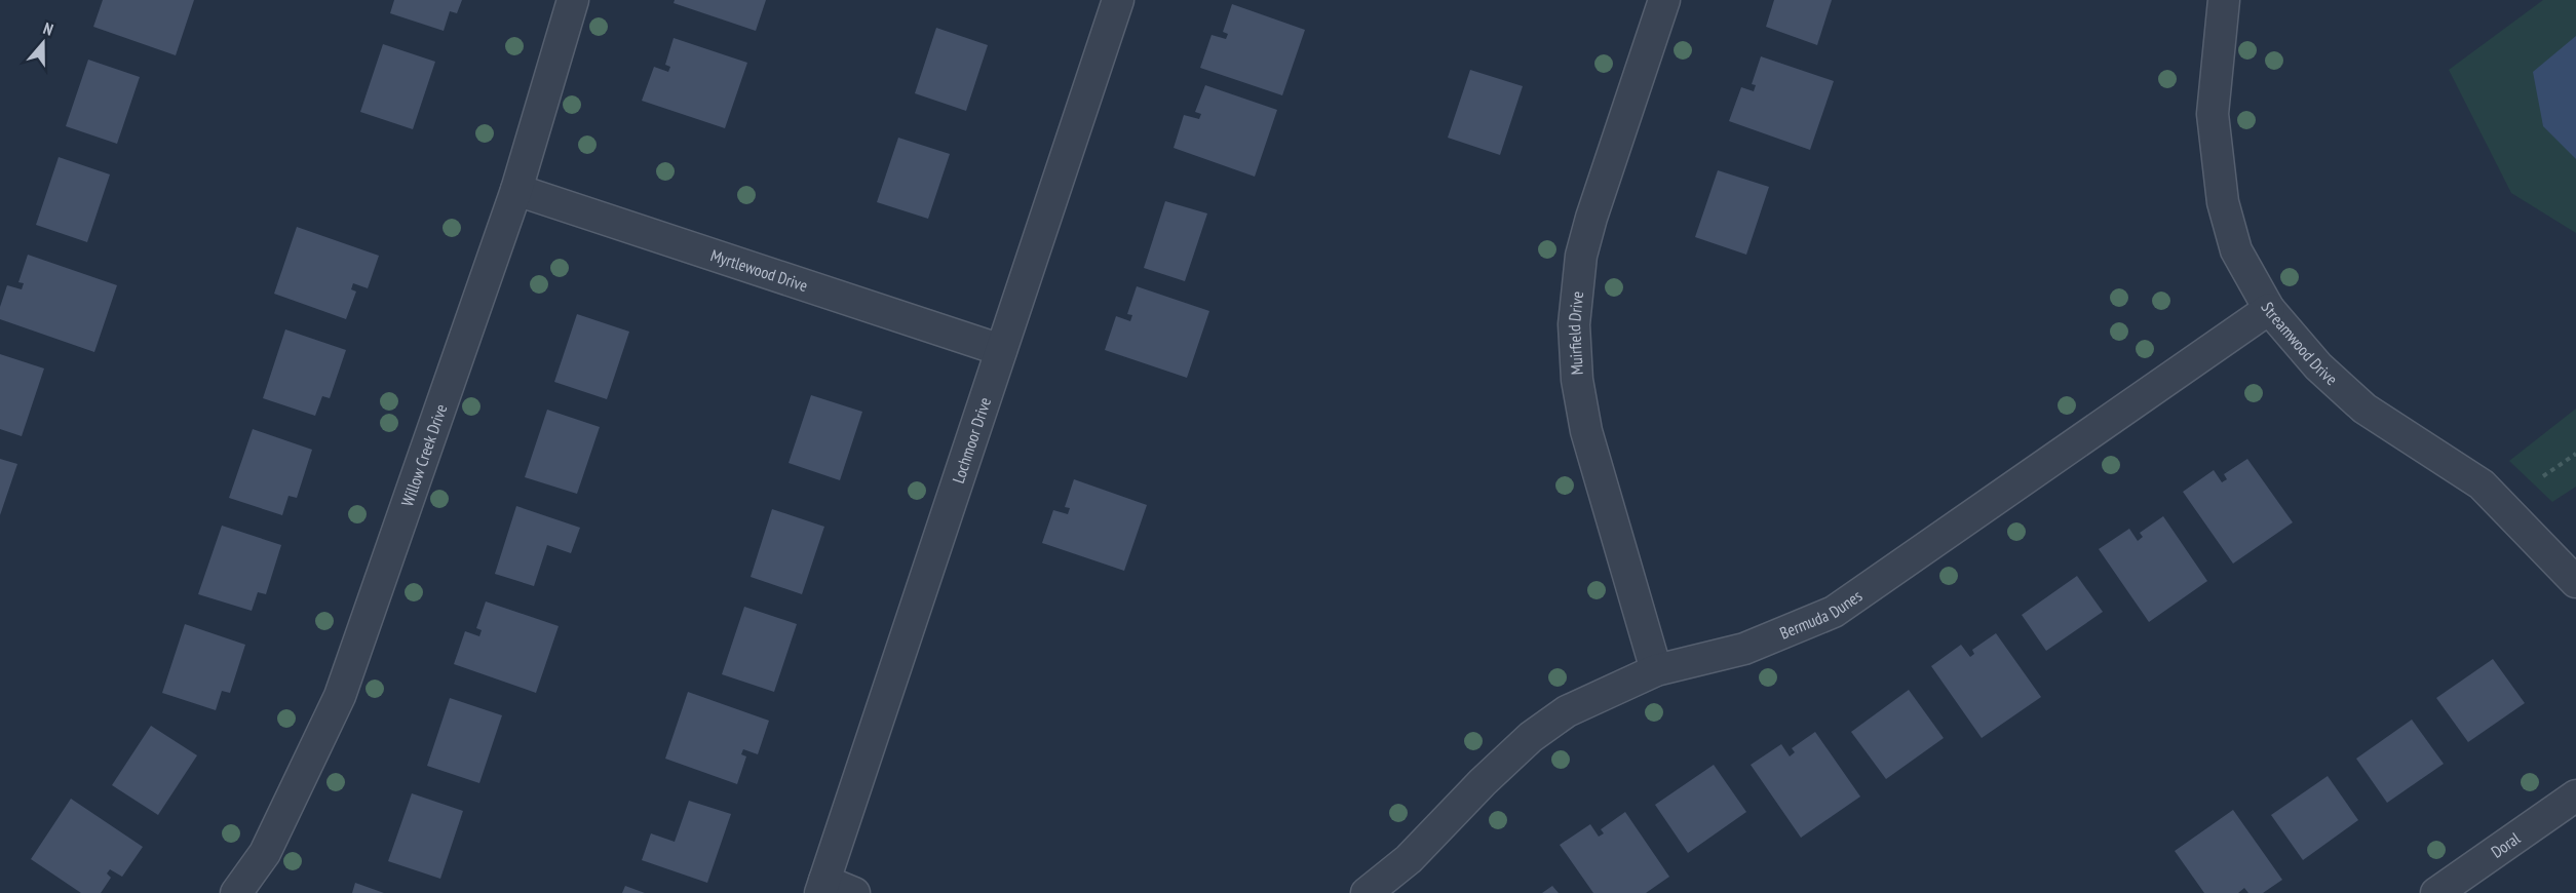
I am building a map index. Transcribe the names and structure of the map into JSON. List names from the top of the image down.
{
  "streets": {
    "street": [
      "Myrtlewood Drive",
      "Muirfield Drive",
      "Streamwood Drive",
      "Lochmoor Drive",
      "Willow Creek Drive",
      "Bermuda Dunes",
      "Doral"
    ]
  },
  "crossings": [
    ["Myrtlewood Drive", "Lochmoor Drive"],
    ["Myrtlewood Drive", "Willow Creek Drive"],
    ["Muirfield Drive", "Bermuda Dunes"],
    ["Streamwood Drive", "Bermuda Dunes"]
  ],
  "north": "top"
}
